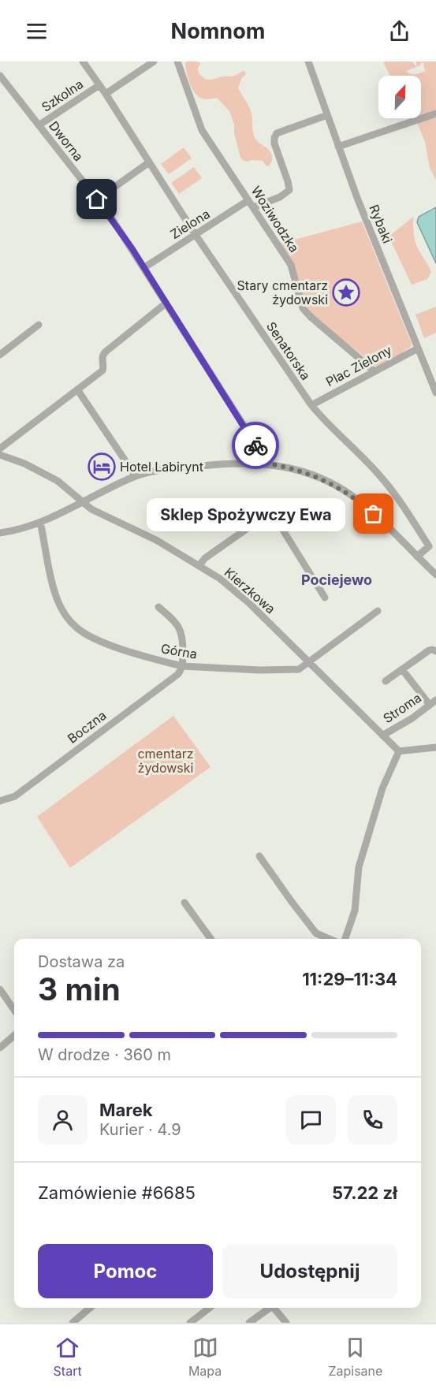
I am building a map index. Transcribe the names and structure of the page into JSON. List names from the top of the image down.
{
  "streets": {
    "street": [
      "Szkolna",
      "Dworna",
      "Woziwodzka",
      "Zielona",
      "Rybaki",
      "Senatorska",
      "Plac Zielony",
      "Kierzkowa",
      "Górna",
      "Stroma",
      "Boczna"
    ]
  },
  "crossings": [
    ["Szkolna", "Dworna"],
    ["Szkolna", "Senatorska"],
    ["Dworna", "Zielona"],
    ["Woziwodzka", "Zielona"],
    ["Woziwodzka", "Plac Zielony"],
    ["Zielona", "Senatorska"],
    ["Rybaki", "Plac Zielony"],
    ["Senatorska", "Plac Zielony"],
    ["Kierzkowa", "Górna"],
    ["Kierzkowa", "Stroma"],
    ["Górna", "Boczna"]
  ],
  "districts": ["Pociejewo"],
  "parks": ["cmentarz żydowski"],
  "places": {
    "place": ["Stary cmentarz żydowski"],
    "hotel": ["Hotel Labirynt"],
    "other": ["Sklep Spożywczy Ewa"]
  },
  "north": "top",
  "page": {
    "header": "Nomnom",
    "bubble": "Sklep Spożywczy Ewa",
    "heading": ["3 min", "Dostawa za", "11:29–11:34"],
    "panel": [
      "Marek",
      "Kurier · 4.9",
      "Zamówienie #6685",
      "57.22 zł"
    ],
    "bar": "W drodze · 360 m",
    "buttons": ["Pomoc", "Udostępnij"],
    "tabs": ["Start", "Mapa", "Zapisane"]
  }
}
